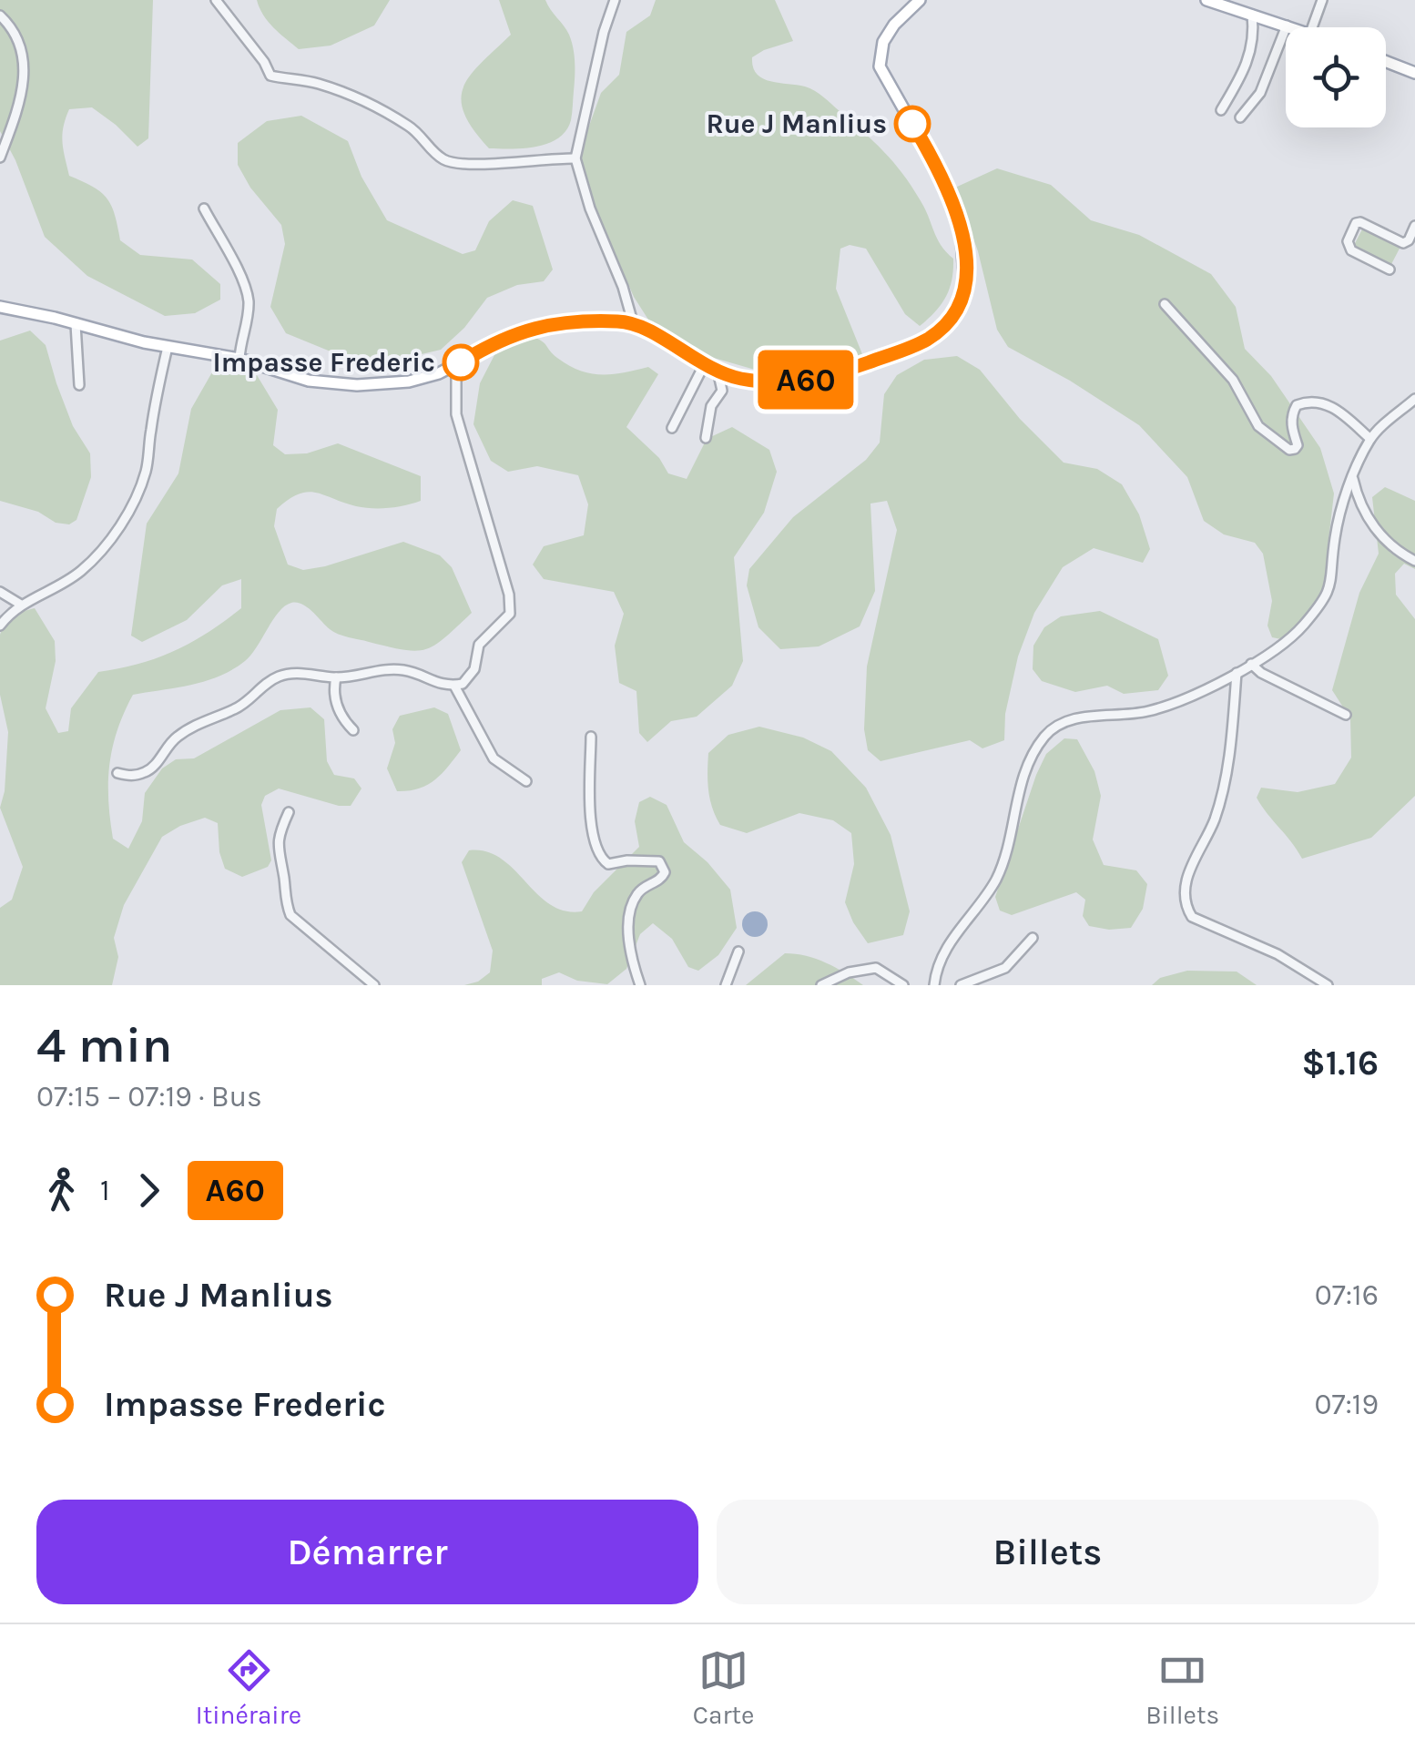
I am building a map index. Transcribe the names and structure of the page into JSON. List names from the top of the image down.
{
  "places": ["Rue J Manlius", "Impasse Frederic"],
  "lines": ["bus line A60"],
  "page": {
    "on_map": "A60",
    "heading": ["4 min", "07:15 – 07:19 · Bus", "$1.16"],
    "legs": ["1", "A60"],
    "list": [
      {
        "name": "Rue J Manlius",
        "value": "07:16"
      },
      {
        "name": "Impasse Frederic",
        "value": "07:19"
      }
    ],
    "buttons": ["Démarrer", "Billets"],
    "tabs": ["Itinéraire", "Carte", "Billets"]
  }
}
